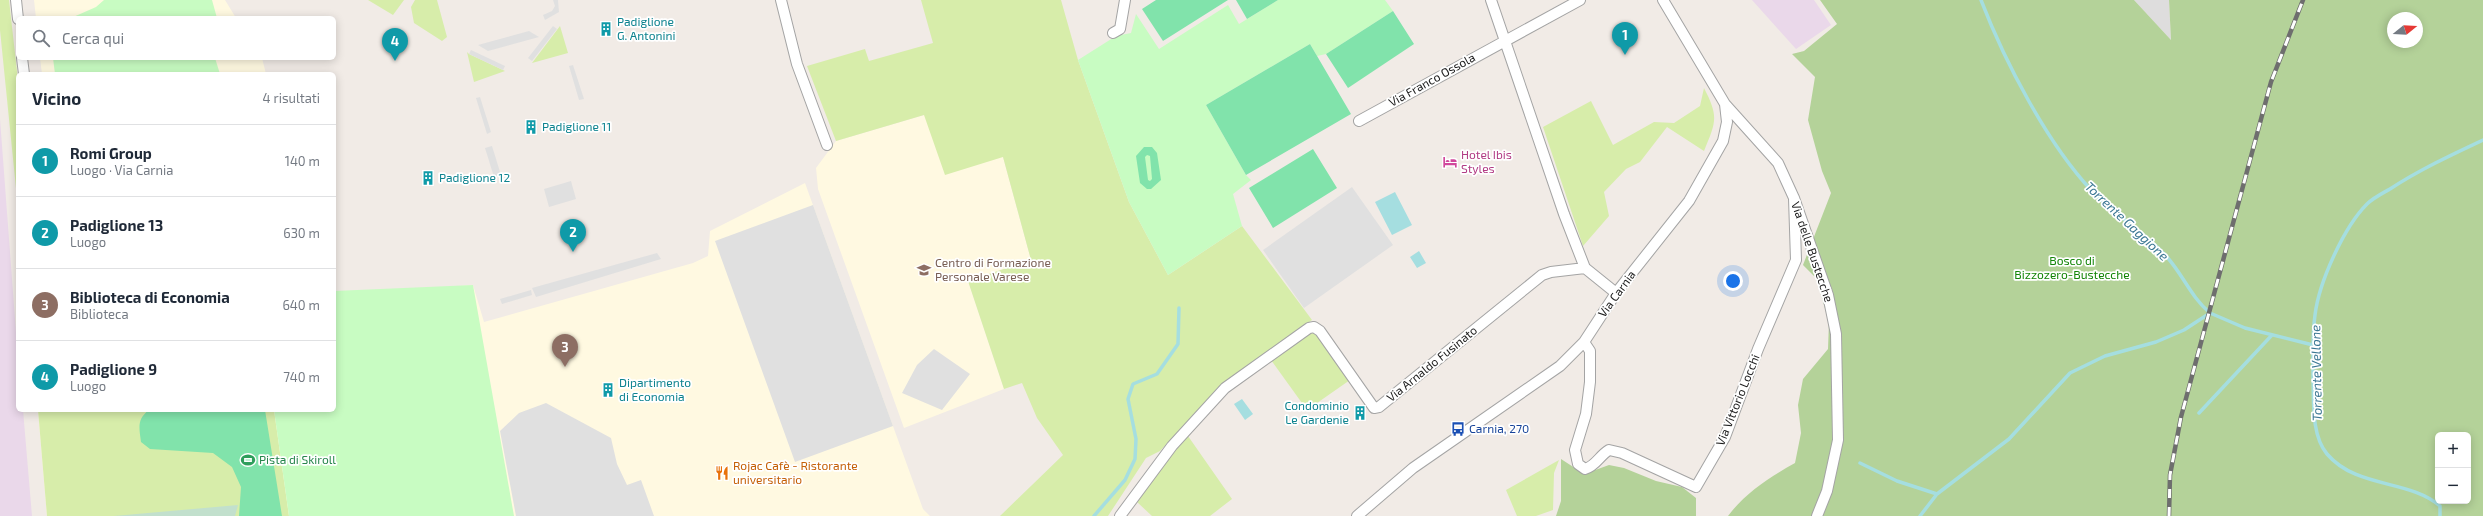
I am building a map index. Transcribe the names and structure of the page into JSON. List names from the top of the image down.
{
  "streets": {
    "street": [
      "Via Franco Ossola",
      "Via delle Bustecche",
      "Via Carnia",
      "Via Arnaldo Fusinato",
      "Via Vittorio Locchi"
    ]
  },
  "crossings": [
    ["Via delle Bustecche", "Via Carnia"],
    ["Via delle Bustecche", "Via Vittorio Locchi"],
    ["Via Carnia", "Via Vittorio Locchi"]
  ],
  "water": ["Torrente Gaggione", "Torrente Vellone"],
  "parks": ["Bosco di Bizzozero-Bustecche"],
  "places": {
    "building": [
      "Padiglione G. Antonini",
      "Padiglione 11",
      "Padiglione 12",
      "Dipartimento di Economia",
      "Condominio Le Gardenie"
    ],
    "hotel": ["Hotel Ibis Styles"],
    "school or university": ["Centro di Formazione Personale Varese"],
    "bus stop": ["Carnia, 270"],
    "sports": ["Pista di Skiroll"],
    "restaurant": ["Rojac Cafè - Ristorante universitario"]
  },
  "north": "right",
  "page": {
    "search": "Cerca qui",
    "pins": [
      "1",
      "4",
      "2",
      "3"
    ],
    "heading": ["Vicino", "4 risultati"],
    "list": [
      {
        "mark": "1",
        "name": "Romi Group",
        "note": "Luogo · Via Carnia",
        "value": "140 m"
      },
      {
        "mark": "2",
        "name": "Padiglione 13",
        "note": "Luogo",
        "value": "630 m"
      },
      {
        "mark": "3",
        "name": "Biblioteca di Economia",
        "note": "Biblioteca",
        "value": "640 m"
      },
      {
        "mark": "4",
        "name": "Padiglione 9",
        "note": "Luogo",
        "value": "740 m"
      }
    ],
    "map_buttons": ["+", "−"]
  }
}
